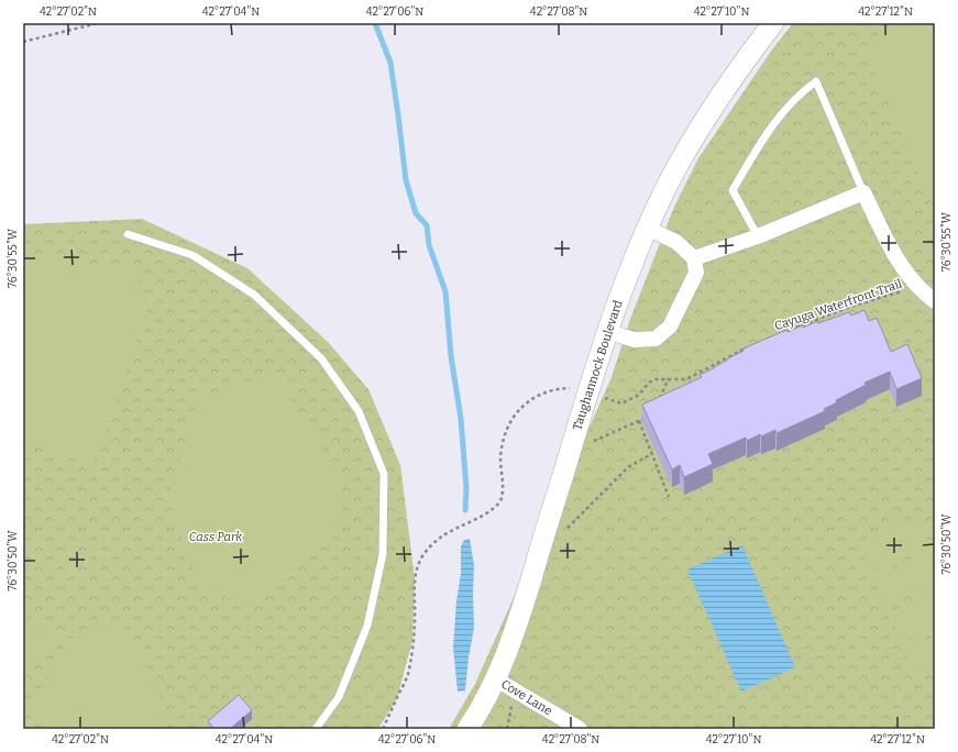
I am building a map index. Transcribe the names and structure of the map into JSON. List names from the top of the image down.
{
  "streets": {
    "main road": ["Taughannock Boulevard"],
    "street": ["Cove Lane"],
    "path": ["Cayuga Waterfront Trail"]
  },
  "crossings": [
    ["Taughannock Boulevard", "Cove Lane"]
  ],
  "parks": ["Cass Park"],
  "coordinates": [
    "42°27'02\"N",
    "42°27'04\"N",
    "42°27'06\"N",
    "42°27'08\"N",
    "42°27'10\"N",
    "42°27'12\"N",
    "76°30'55\"W",
    "76°30'50\"W"
  ]
}
